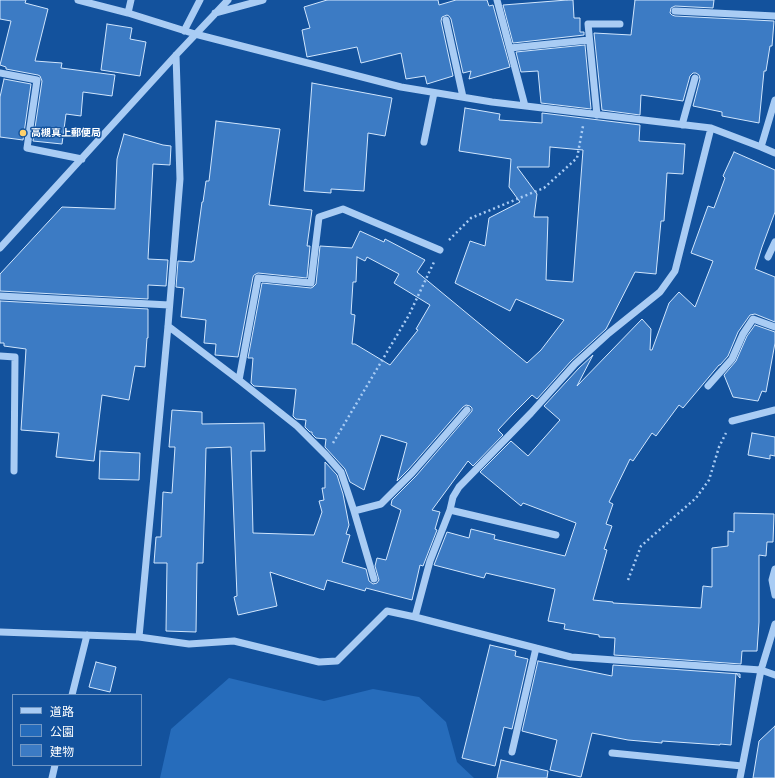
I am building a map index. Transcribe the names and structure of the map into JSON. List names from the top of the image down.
{
  "places": ["高槻真上郵便局"],
  "legend": ["道路", "公園", "建物"]
}
